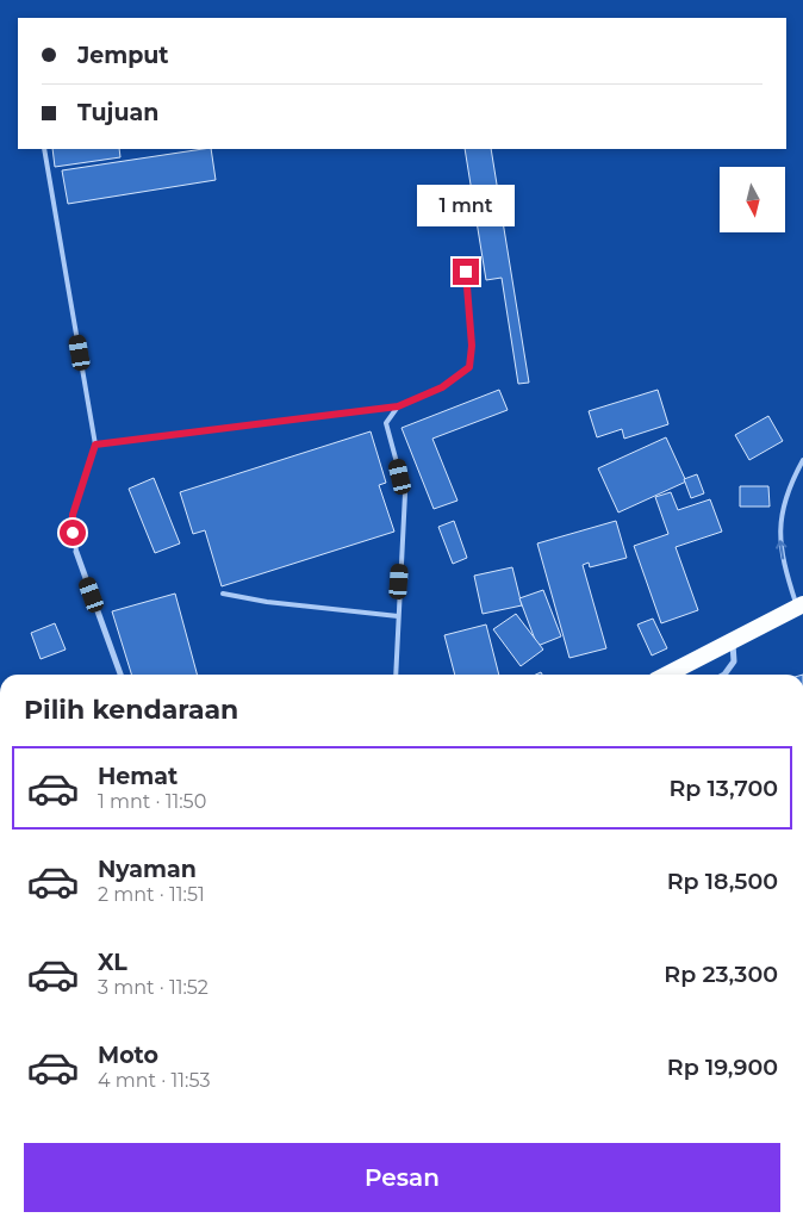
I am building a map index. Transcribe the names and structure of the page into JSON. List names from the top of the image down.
{
  "north": "bottom",
  "page": {
    "banner": ["Jemput", "Tujuan"],
    "bubble": "1 mnt",
    "heading": "Pilih kendaraan",
    "list": [
      {
        "name": "Hemat",
        "note": "1 mnt · 11:50",
        "value": "Rp 13,700"
      },
      {
        "name": "Nyaman",
        "note": "2 mnt · 11:51",
        "value": "Rp 18,500"
      },
      {
        "name": "XL",
        "note": "3 mnt · 11:52",
        "value": "Rp 23,300"
      },
      {
        "name": "Moto",
        "note": "4 mnt · 11:53",
        "value": "Rp 19,900"
      }
    ],
    "buttons": "Pesan"
  }
}
